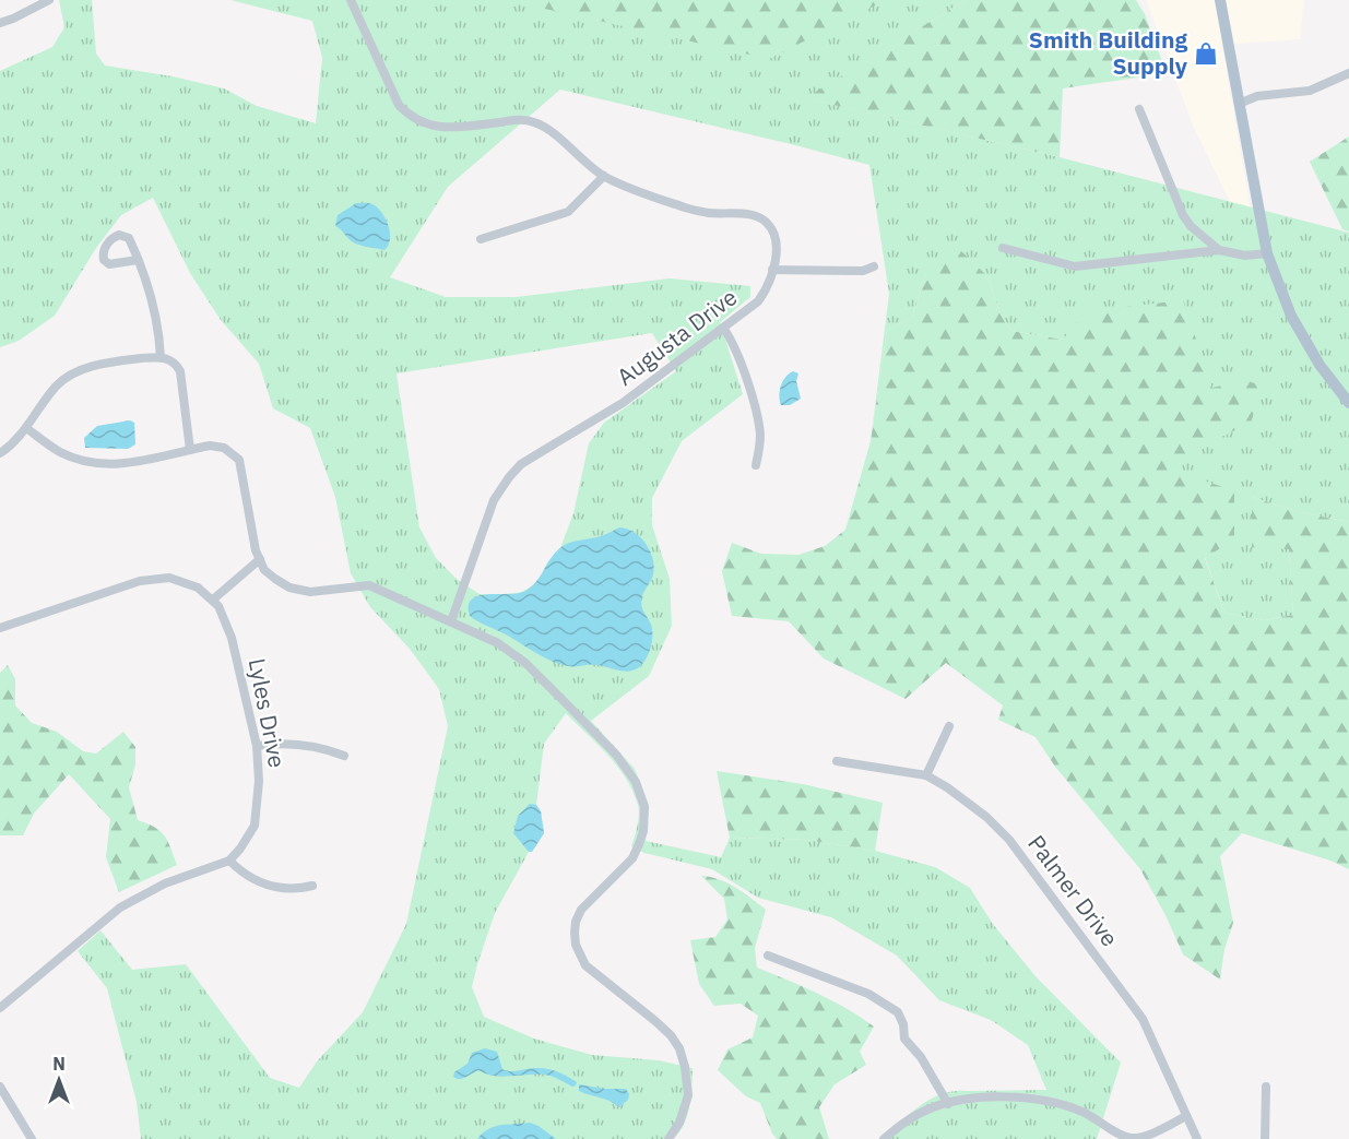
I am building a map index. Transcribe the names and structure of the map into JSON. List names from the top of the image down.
{
  "streets": {
    "street": ["Augusta Drive", "Lyles Drive", "Palmer Drive"]
  },
  "places": {
    "shop": ["Smith Building Supply"]
  },
  "north": "top"
}
